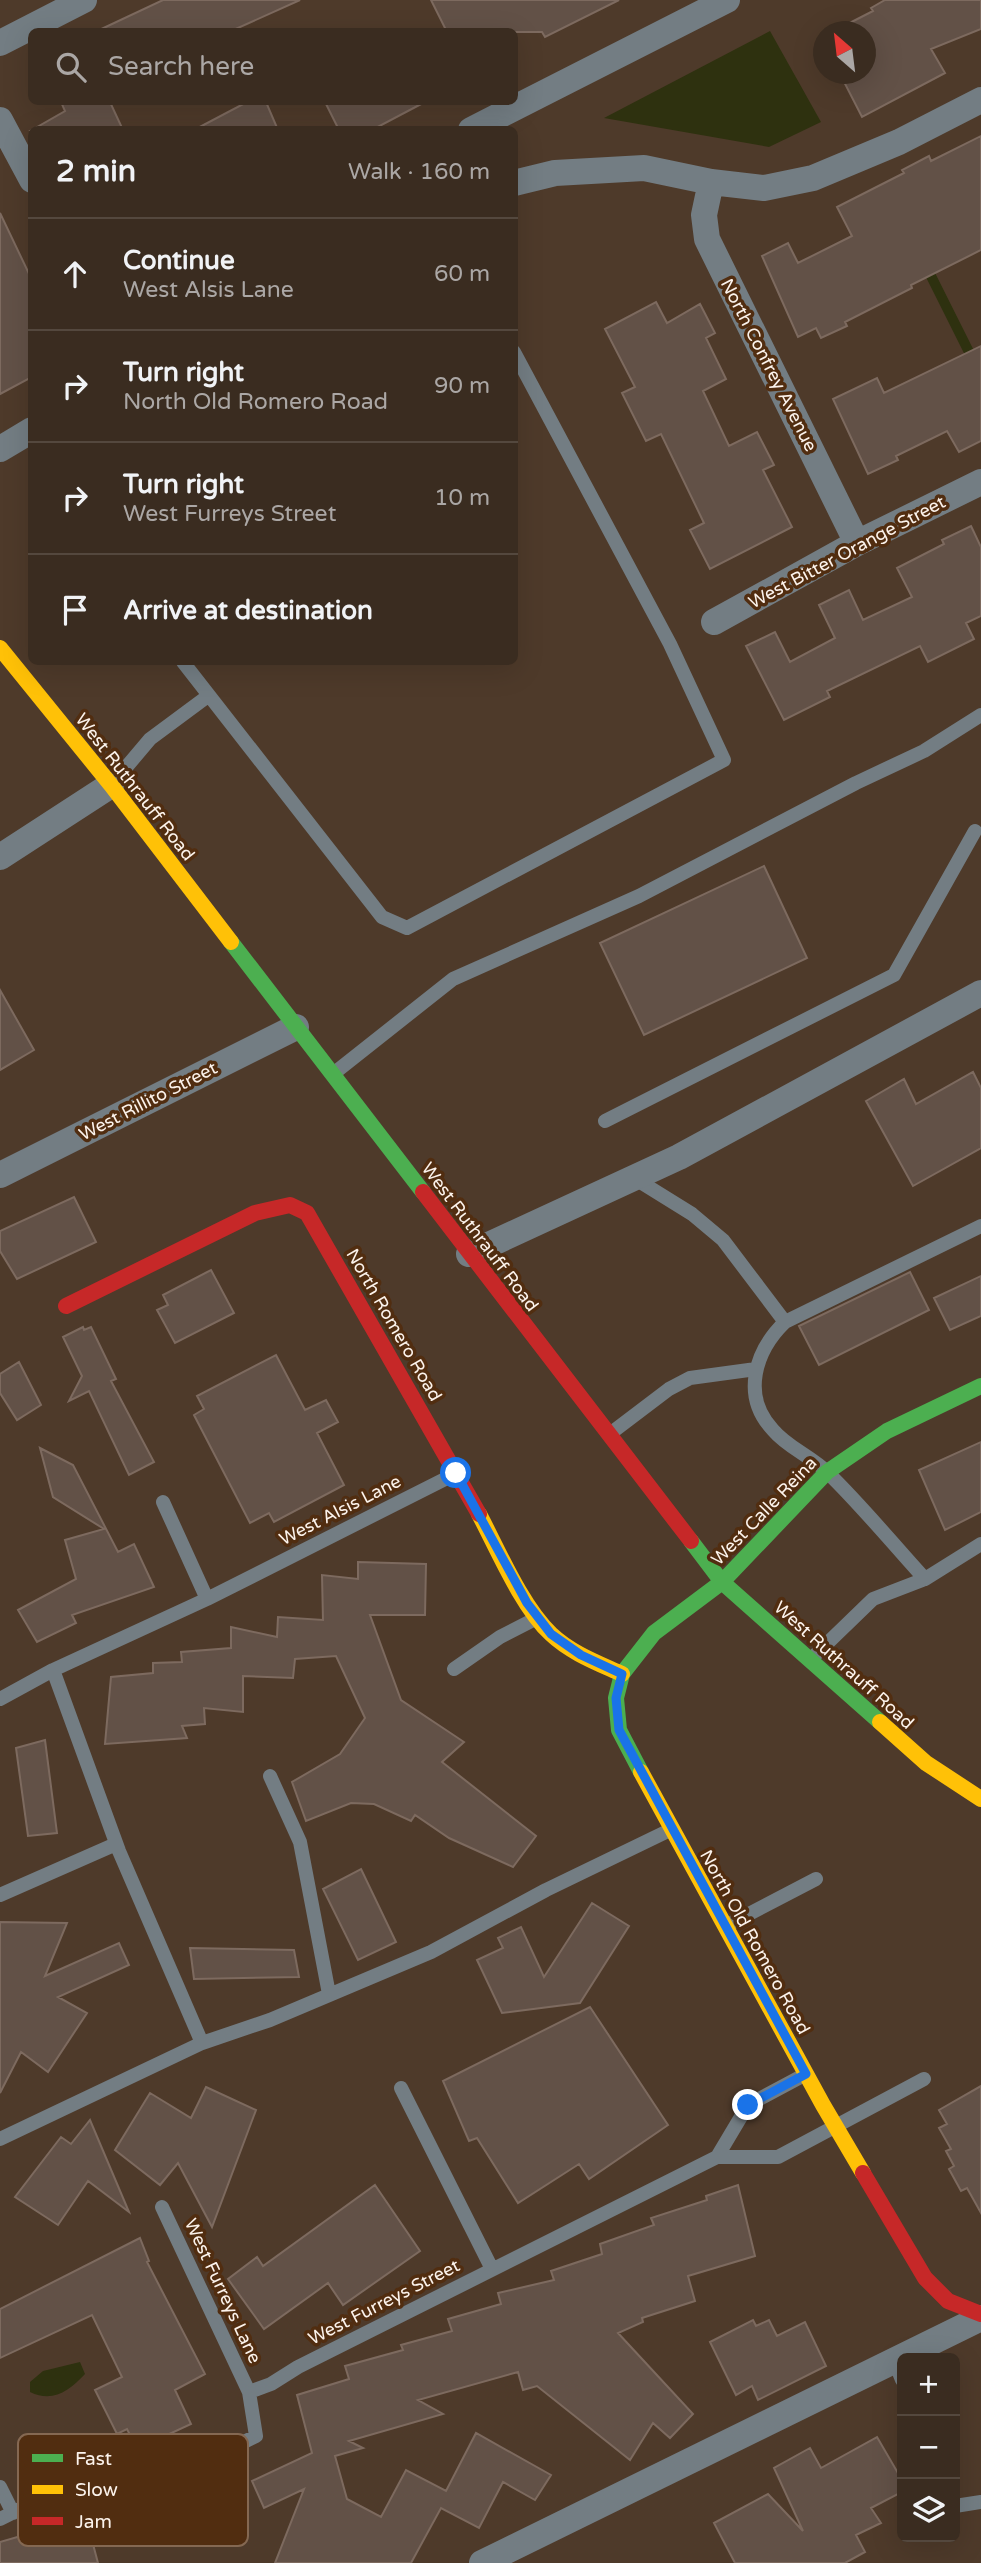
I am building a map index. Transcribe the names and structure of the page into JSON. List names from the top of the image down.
{
  "streets": {
    "street": [
      "North Confrey Avenue",
      "West Bitter Orange Street",
      "West Ruthrauff Road",
      "West Rillito Street",
      "North Romero Road",
      "West Calle Reina",
      "North Old Romero Road"
    ],
    "lane": ["West Alsis Lane", "West Furreys Lane", "West Furreys Street"]
  },
  "crossings": [
    ["North Confrey Avenue", "West Bitter Orange Street"],
    ["West Ruthrauff Road", "West Rillito Street"],
    ["West Ruthrauff Road", "West Calle Reina"],
    ["West Ruthrauff Road", "North Old Romero Road"],
    ["North Romero Road", "West Alsis Lane"],
    ["West Calle Reina", "North Old Romero Road"],
    ["West Furreys Lane", "West Furreys Street"]
  ],
  "legend": ["Fast", "Slow", "Jam"],
  "north": "top left",
  "page": {
    "search": "Search here",
    "heading": ["2 min", "Walk · 160 m"],
    "list": [
      ["Continue", "West Alsis Lane", "60 m"],
      ["Turn right", "North Old Romero Road", "90 m"],
      ["Turn right", "West Furreys Street", "10 m"],
      "Arrive at destination"
    ],
    "map_buttons": ["+", "−"]
  }
}
